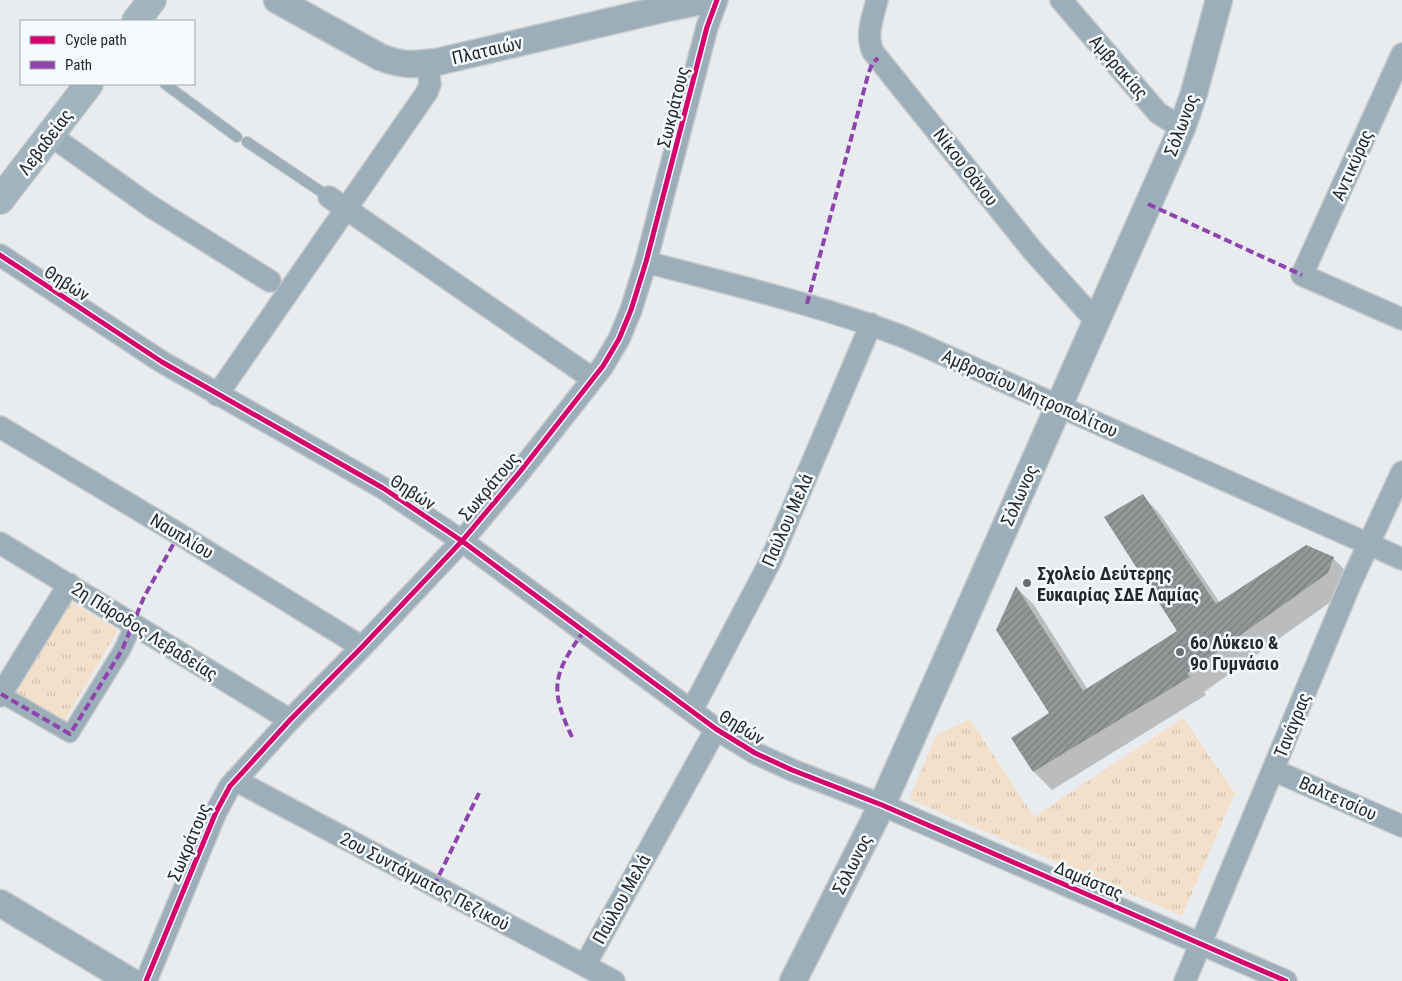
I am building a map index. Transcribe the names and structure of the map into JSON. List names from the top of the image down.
{
  "streets": {
    "main road": ["Λεβαδείας"],
    "street": [
      "Πλαταιών",
      "Αμβρακίας",
      "Σωκράτους",
      "Σόλωνος",
      "Αντικύρας",
      "Νίκου Θάνου",
      "Θηβών",
      "Αμβροσίου Μητροπολίτου",
      "Παύλου Μελά",
      "Ναυπλίου",
      "2η Πάροδος Λεβαδείας",
      "Τανάγρας",
      "Βαλτετσίου",
      "Δαμάστας",
      "2ου Συντάγματος Πεζικού"
    ]
  },
  "crossings": [
    ["Αμβρακίας", "Σόλωνος"],
    ["Σωκράτους", "Θηβών"],
    ["Σωκράτους", "Αμβροσίου Μητροπολίτου"],
    ["Σωκράτους", "Ναυπλίου"],
    ["Σωκράτους", "2η Πάροδος Λεβαδείας"],
    ["Σωκράτους", "2ου Συντάγματος Πεζικού"],
    ["Σόλωνος", "Νίκου Θάνου"],
    ["Σόλωνος", "Θηβών"],
    ["Σόλωνος", "Αμβροσίου Μητροπολίτου"],
    ["Σόλωνος", "Δαμάστας"],
    ["Θηβών", "Παύλου Μελά"],
    ["Θηβών", "Δαμάστας"],
    ["Αμβροσίου Μητροπολίτου", "Παύλου Μελά"],
    ["Αμβροσίου Μητροπολίτου", "Τανάγρας"],
    ["Παύλου Μελά", "2ου Συντάγματος Πεζικού"],
    ["Τανάγρας", "Βαλτετσίου"],
    ["Τανάγρας", "Δαμάστας"]
  ],
  "places": ["Σχολείο Δεύτερης Ευκαιρίας ΣΔΕ Λαμίας", "6ο Λύκειο & 9ο Γυμνάσιο"],
  "legend": ["Cycle path", "Path"]
}
